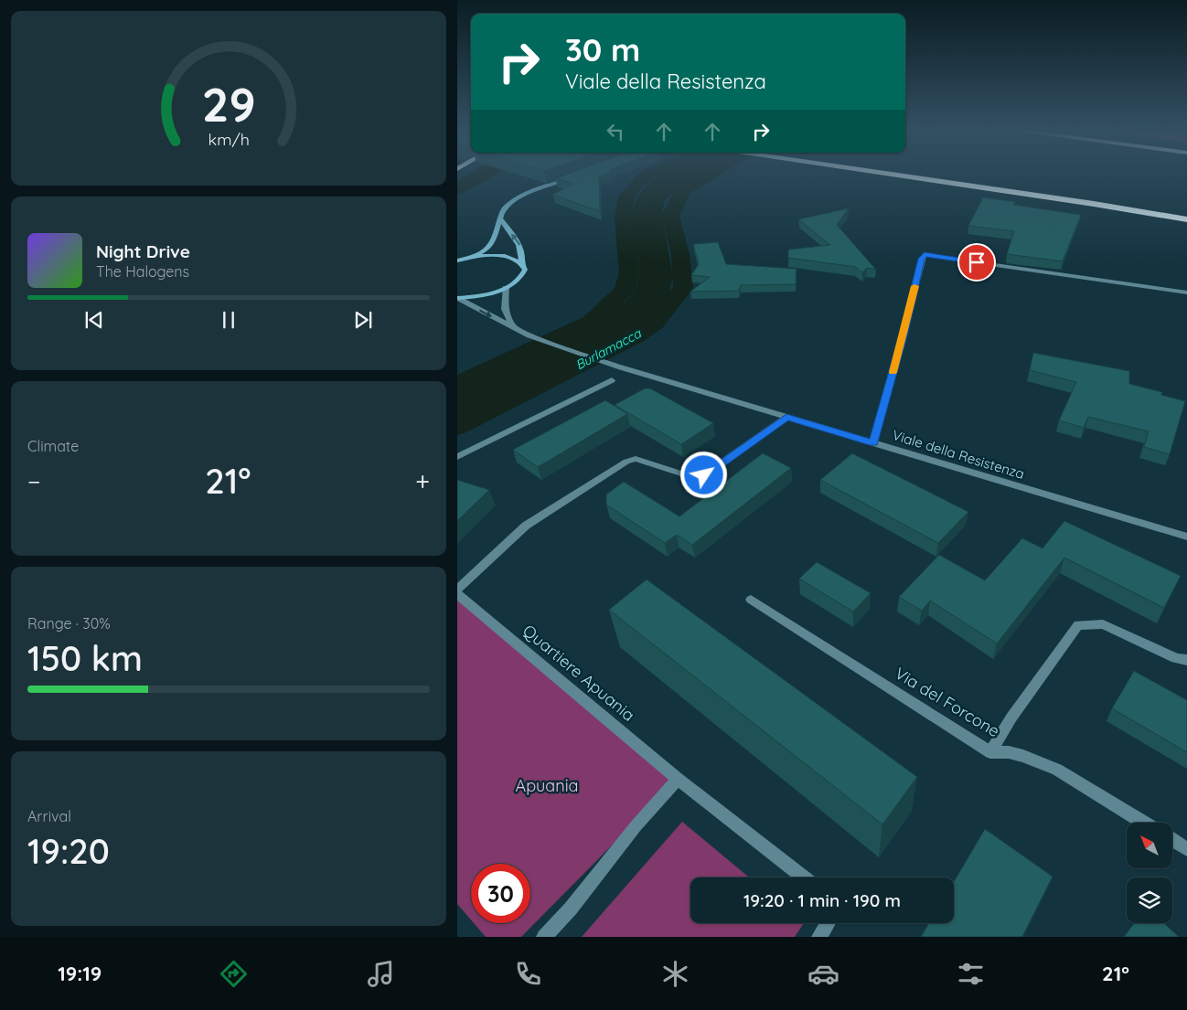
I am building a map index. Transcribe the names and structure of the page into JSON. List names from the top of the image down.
{
  "streets": {
    "street": ["Viale della Resistenza", "Quartiere Apuania", "Via del Forcone"]
  },
  "water": ["Burlamacca"],
  "parks": ["Apuania"],
  "north": "top left",
  "page": {
    "turn": ["30 m", "Viale della Resistenza"],
    "song": ["Night Drive", "The Halogens"],
    "tile": [
      "Climate",
      ["Range · 30%", "150 km"],
      ["Arrival", "19:20"]
    ],
    "heat": ["−", "21°", "+"],
    "limit": "30",
    "trip": "19:20 · 1 min · 190 m",
    "tabs": ["19:19", "21°"],
    "gauge": ["29", "km/h"]
  }
}
